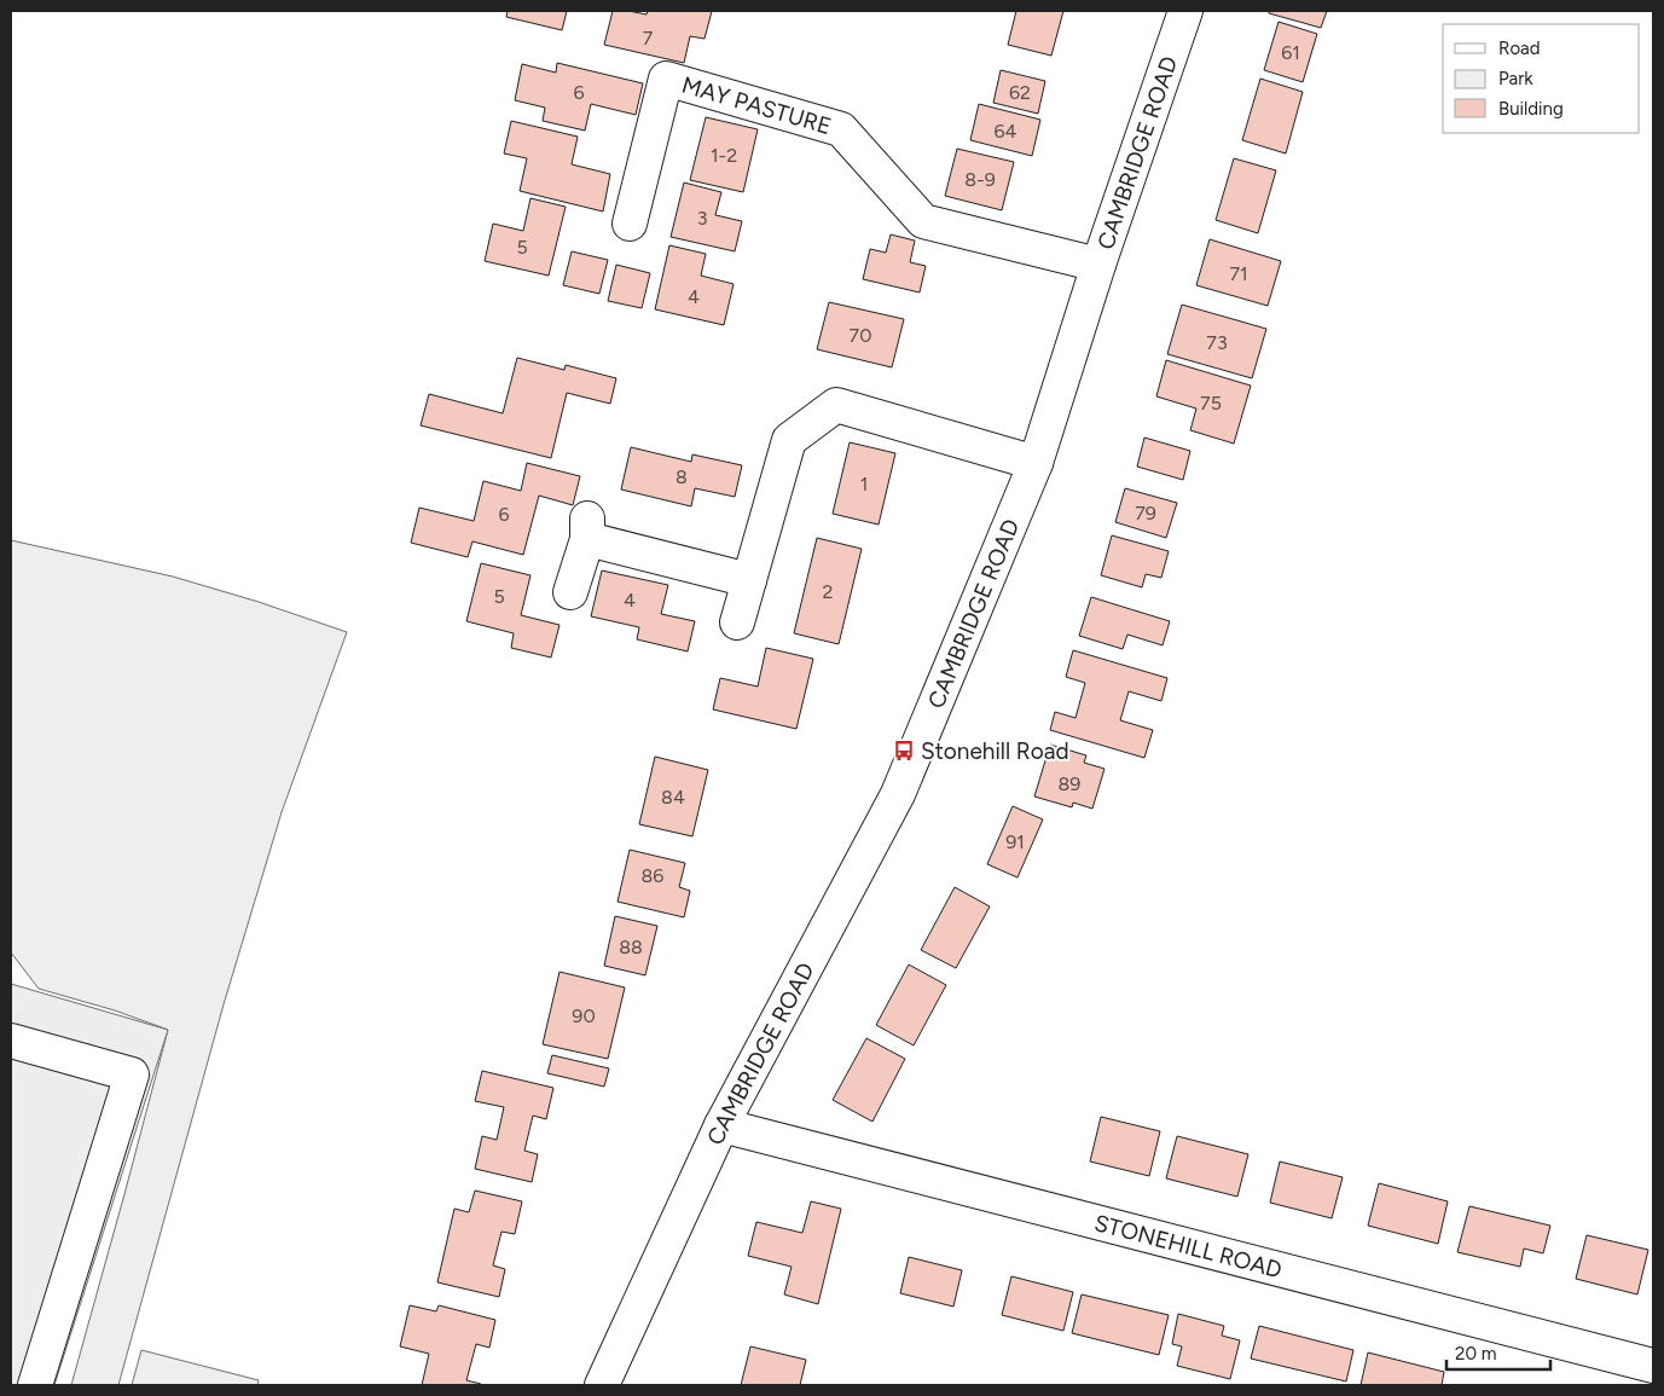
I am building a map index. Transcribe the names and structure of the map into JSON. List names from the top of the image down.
{
  "streets": {
    "street": ["MAY PASTURE", "CAMBRIDGE ROAD", "STONEHILL ROAD"]
  },
  "crossings": [
    ["MAY PASTURE", "CAMBRIDGE ROAD"],
    ["CAMBRIDGE ROAD", "STONEHILL ROAD"]
  ],
  "places": {
    "bus stop": ["Stonehill Road"]
  },
  "house_numbers": [
    "7",
    "61",
    "6",
    "62",
    "64",
    "1-2",
    "8-9",
    "3",
    "5",
    "71",
    "4",
    "70",
    "73",
    "75",
    "8",
    "1",
    "79",
    "6",
    "2",
    "5",
    "4",
    "89",
    "84",
    "91",
    "86",
    "88",
    "90"
  ],
  "legend": ["Road", "Park", "Building"],
  "scale_bar": "20 m"
}
